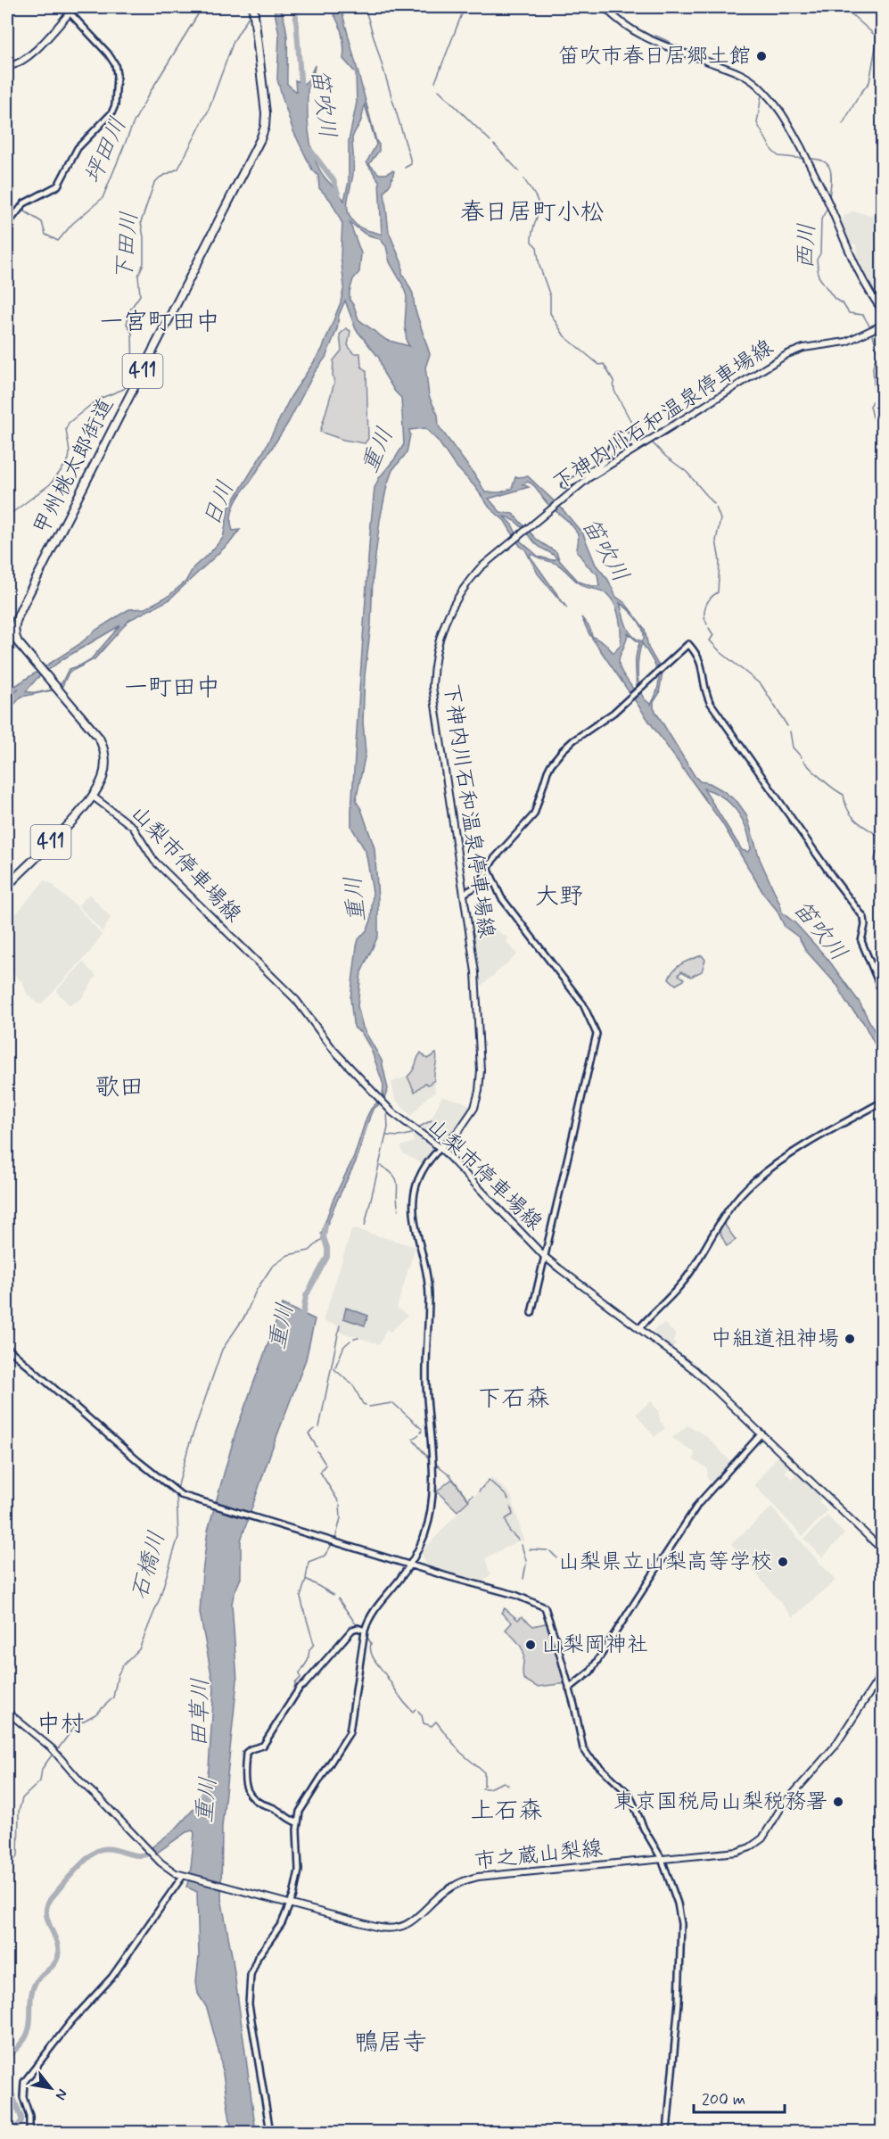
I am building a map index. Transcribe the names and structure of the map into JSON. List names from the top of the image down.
{
  "streets": {
    "highway": ["411", "甲州桃太郎街道"],
    "main road": ["下神内川石和温泉停車場線", "山梨市停車場線", "市之蔵山梨線"]
  },
  "crossings": [
    ["411", "甲州桃太郎街道"],
    ["411", "山梨市停車場線"],
    ["下神内川石和温泉停車場線", "山梨市停車場線"]
  ],
  "districts": [
    "春日居町小松",
    "一宮町田中",
    "一町田中",
    "大野",
    "歌田",
    "下石森",
    "中村",
    "上石森",
    "鴨居寺"
  ],
  "water": [
    "笛吹川",
    "坪田川",
    "下田川",
    "西川",
    "重川",
    "日川",
    "石橋川",
    "田草川"
  ],
  "places": [
    "笛吹市春日居郷土館",
    "中組道祖神場",
    "山梨県立山梨高等学校",
    "山梨岡神社",
    "東京国税局山梨税務署"
  ],
  "scale_bar": "200 m",
  "north": "bottom right"
}
